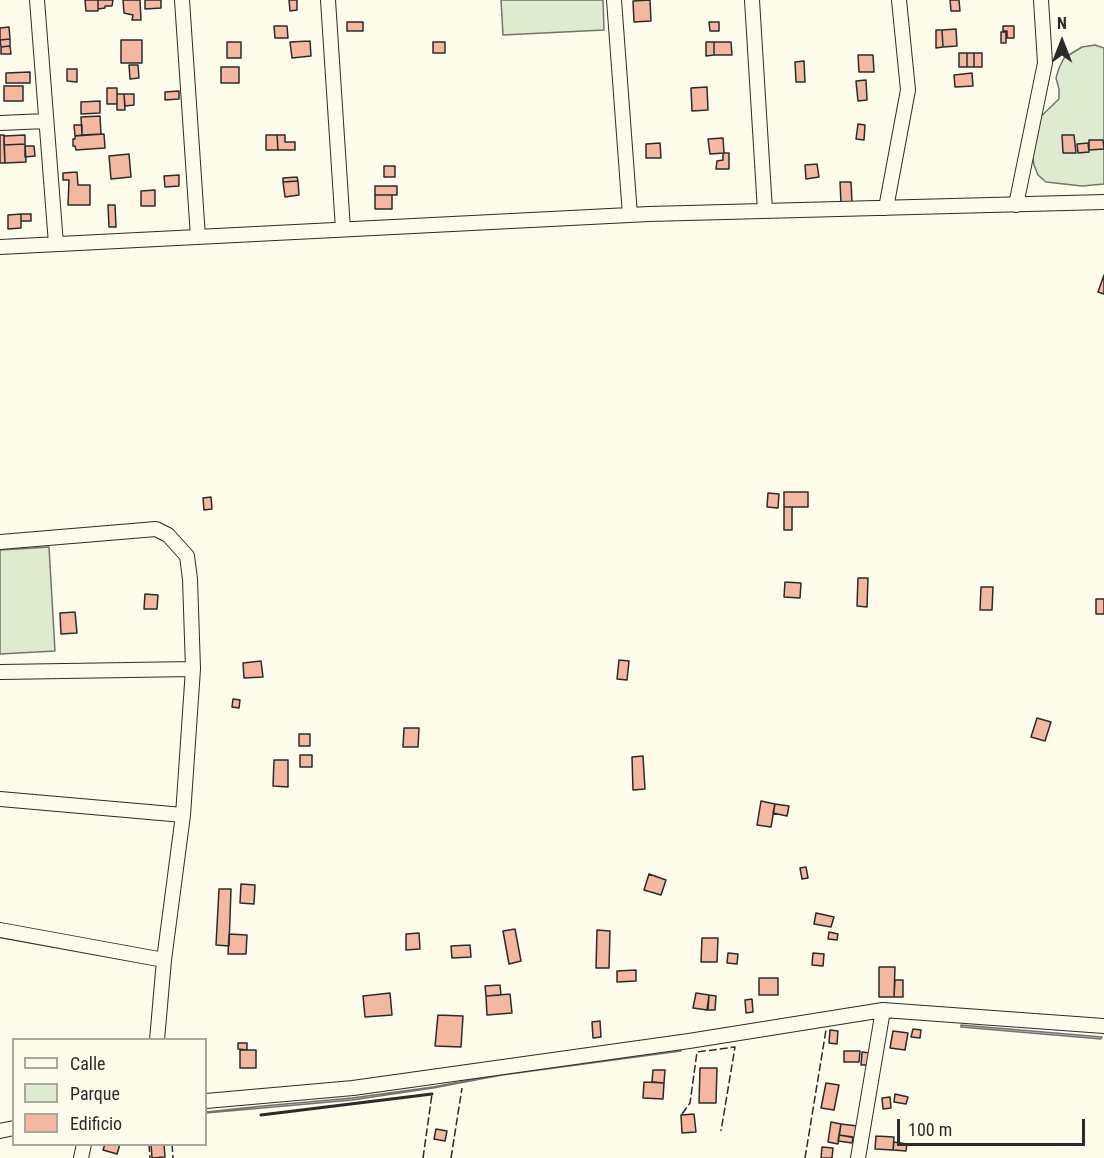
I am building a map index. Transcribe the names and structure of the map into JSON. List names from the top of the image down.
{
  "legend": ["Calle", "Parque", "Edificio"],
  "scale_bar": "100 m",
  "north": "top"
}
